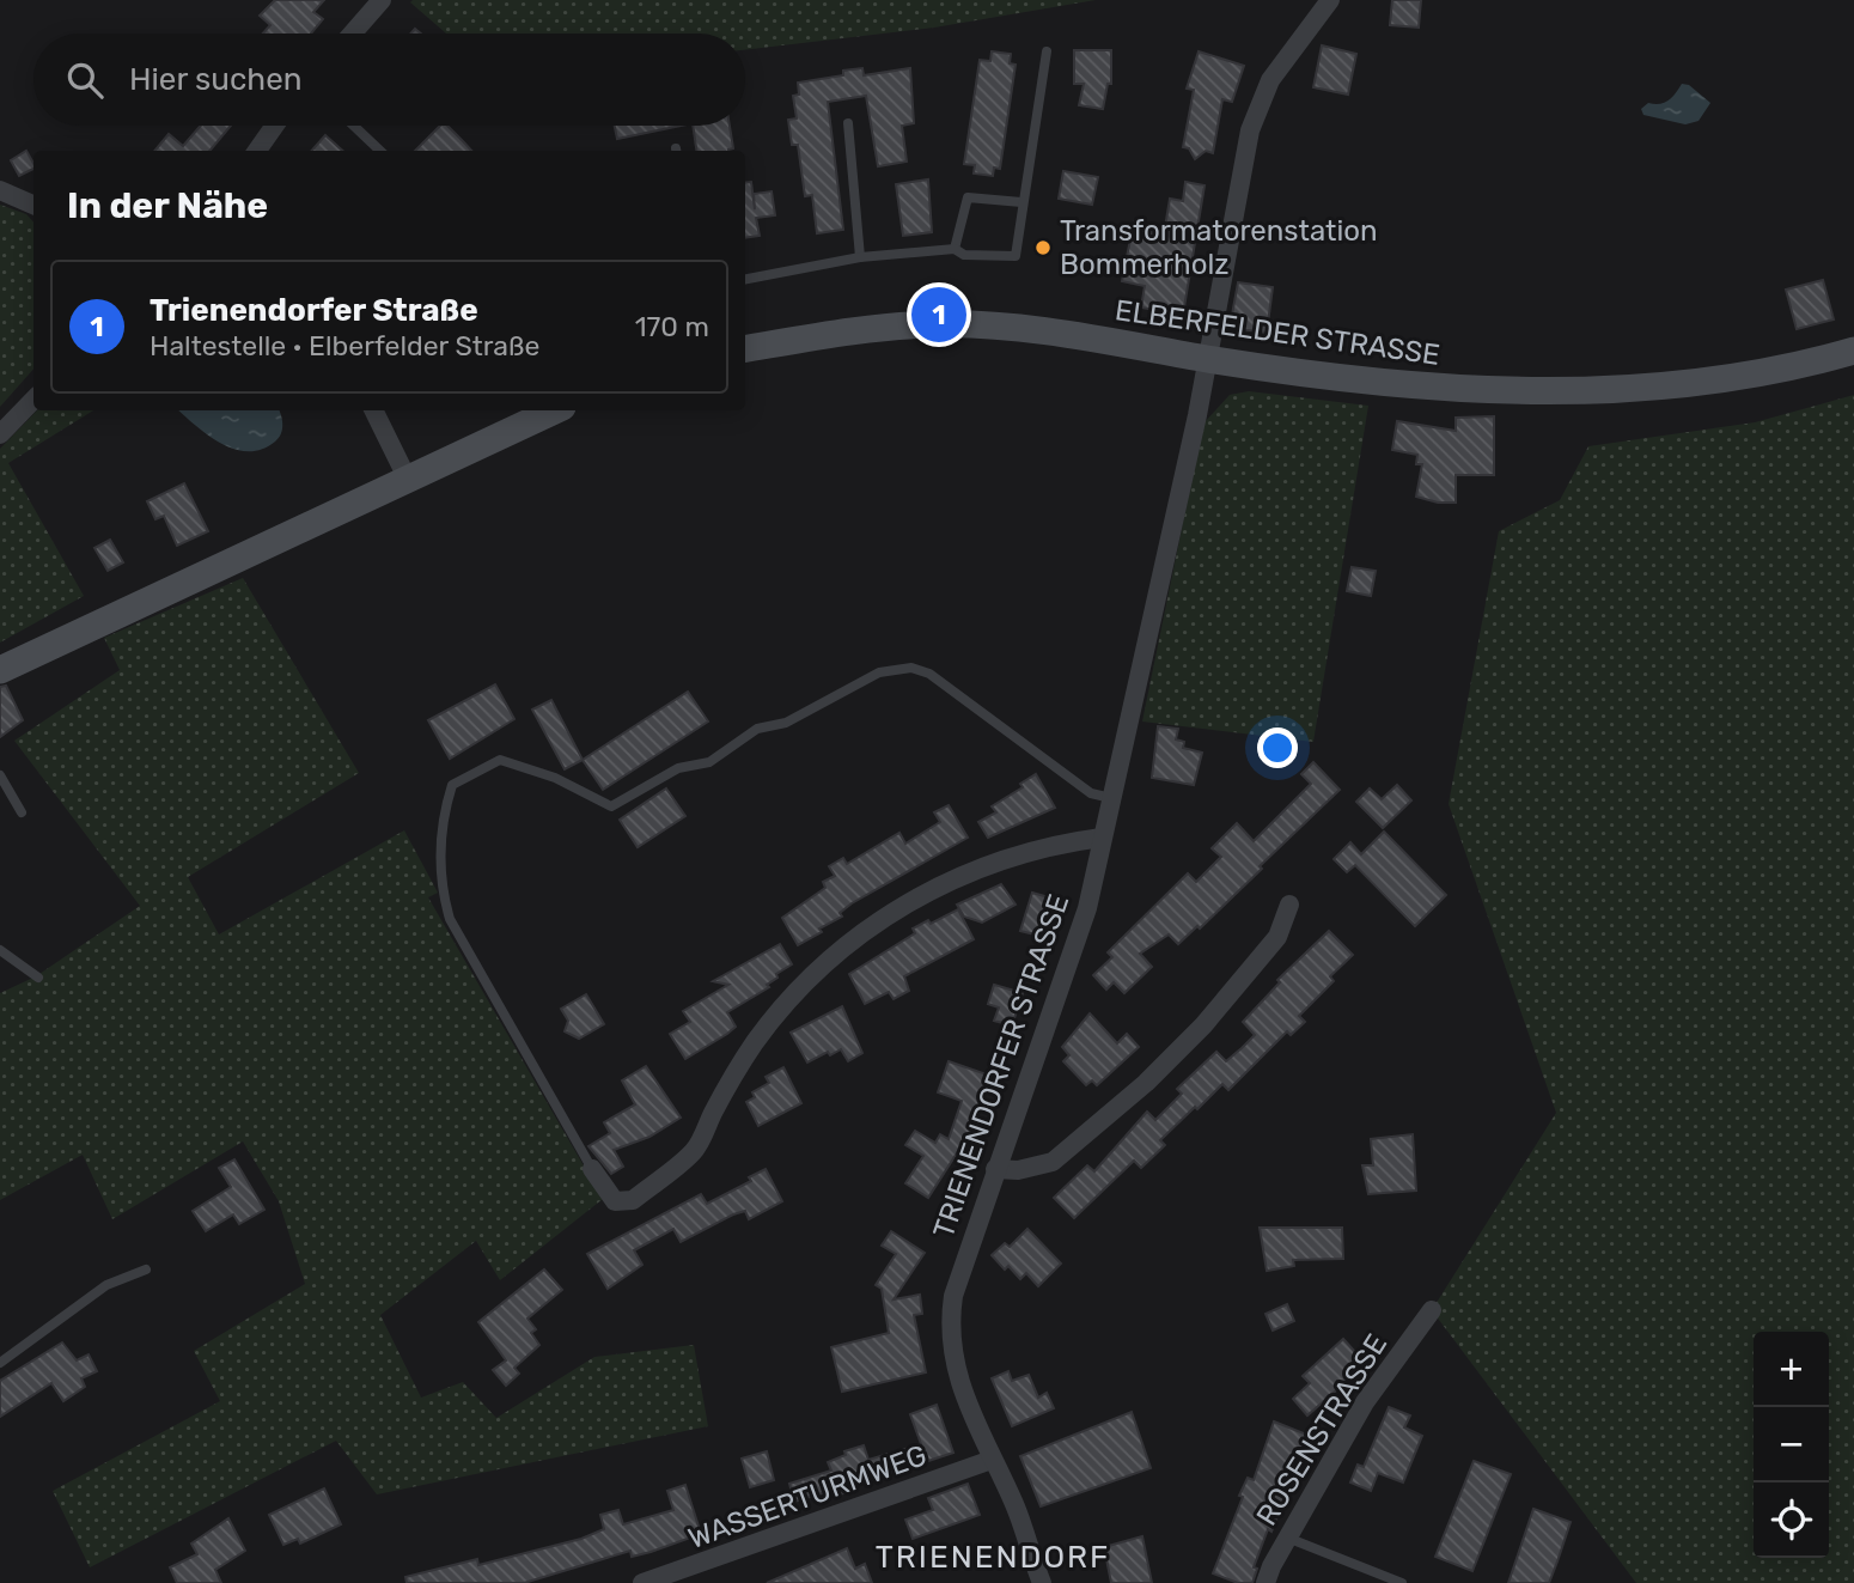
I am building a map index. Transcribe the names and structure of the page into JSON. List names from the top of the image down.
{
  "streets": {
    "main road": ["ELBERFELDER STRASSE"],
    "street": ["TRIENENDORFER STRASSE", "ROSENSTRASSE", "WASSERTURMWEG"]
  },
  "crossings": [
    ["ELBERFELDER STRASSE", "TRIENENDORFER STRASSE"],
    ["TRIENENDORFER STRASSE", "WASSERTURMWEG"]
  ],
  "districts": ["TRIENENDORF"],
  "places": ["Transformatorenstation Bommerholz"],
  "page": {
    "search": "Hier suchen",
    "heading": "In der Nähe",
    "list": [
      {
        "mark": "1",
        "name": "Trienendorfer Straße",
        "note": "Haltestelle · Elberfelder Straße",
        "value": "170 m"
      }
    ],
    "pins": "1",
    "map_buttons": ["+", "−"]
  }
}
